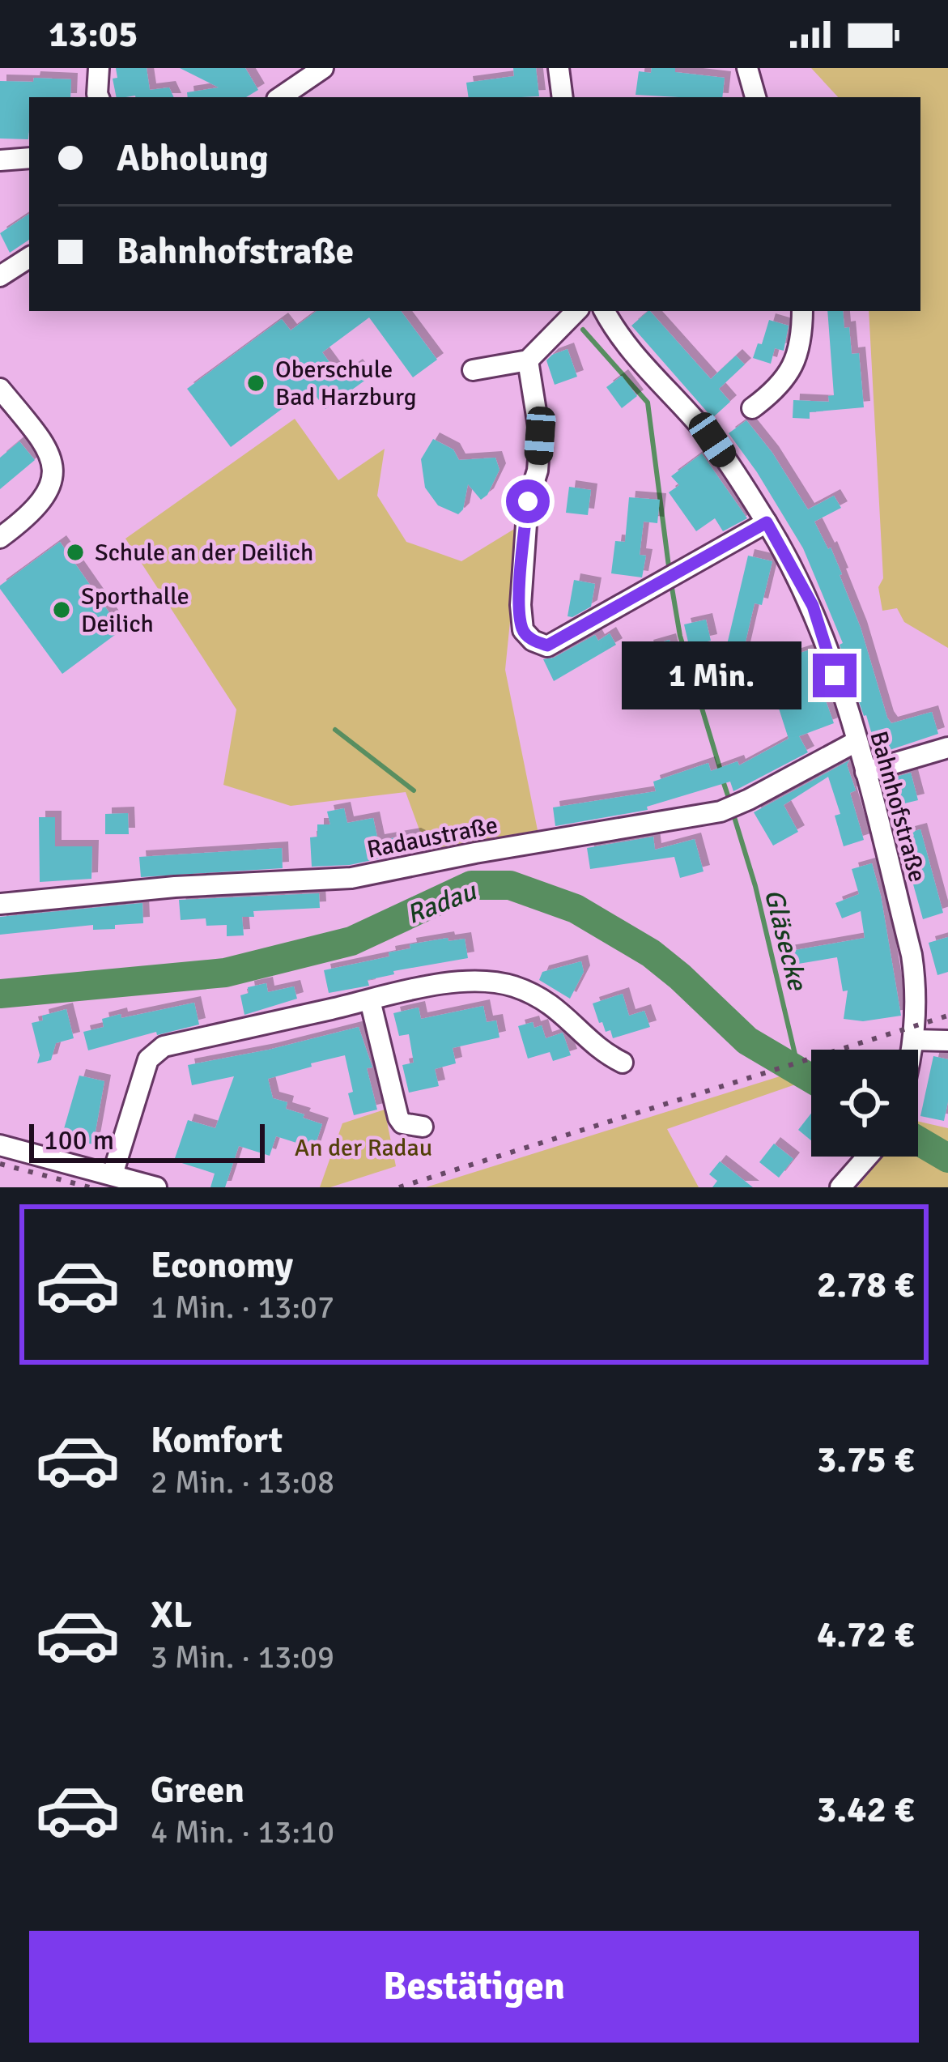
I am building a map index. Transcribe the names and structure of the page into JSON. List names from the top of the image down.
{
  "streets": {
    "street": ["Bahnhofstraße", "Radaustraße"]
  },
  "crossings": [
    ["Bahnhofstraße", "Radaustraße"]
  ],
  "water": ["Radau", "Gläsecke"],
  "parks": ["An der Radau"],
  "places": ["Oberschule Bad Harzburg", "Schule an der Deilich", "Sporthalle Deilich"],
  "scale_bar": "100 m",
  "page": {
    "status": "13:05",
    "banner": ["Abholung", "Bahnhofstraße"],
    "bubble": "1 Min.",
    "scale": "100 m",
    "list": [
      {
        "name": "Economy",
        "note": "1 Min. · 13:07",
        "value": "2.78 €"
      },
      {
        "name": "Komfort",
        "note": "2 Min. · 13:08",
        "value": "3.75 €"
      },
      {
        "name": "XL",
        "note": "3 Min. · 13:09",
        "value": "4.72 €"
      },
      {
        "name": "Green",
        "note": "4 Min. · 13:10",
        "value": "3.42 €"
      }
    ],
    "buttons": "Bestätigen"
  }
}
